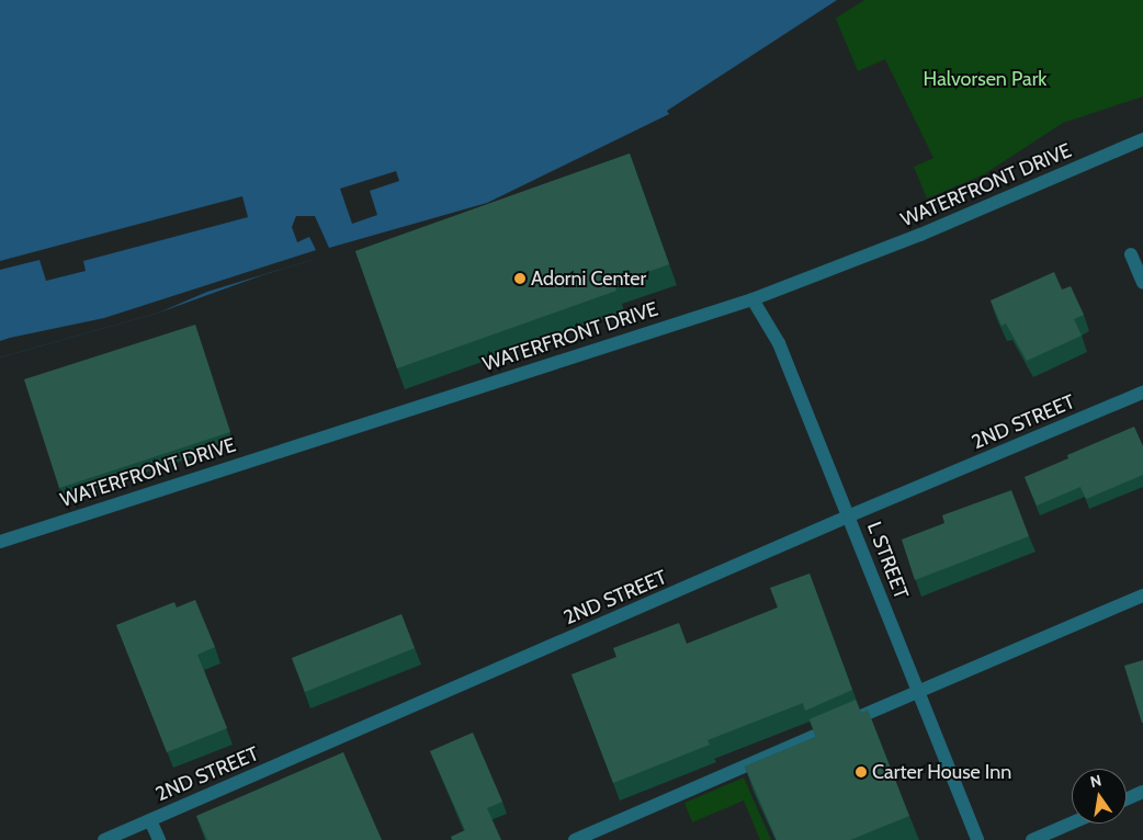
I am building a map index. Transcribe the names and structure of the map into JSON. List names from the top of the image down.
{
  "streets": {
    "street": ["WATERFRONT DRIVE", "2ND STREET", "L STREET"]
  },
  "crossings": [
    ["WATERFRONT DRIVE", "L STREET"],
    ["2ND STREET", "L STREET"]
  ],
  "parks": ["Halvorsen Park"],
  "places": ["Adorni Center", "Carter House Inn"],
  "north": "top"
}
